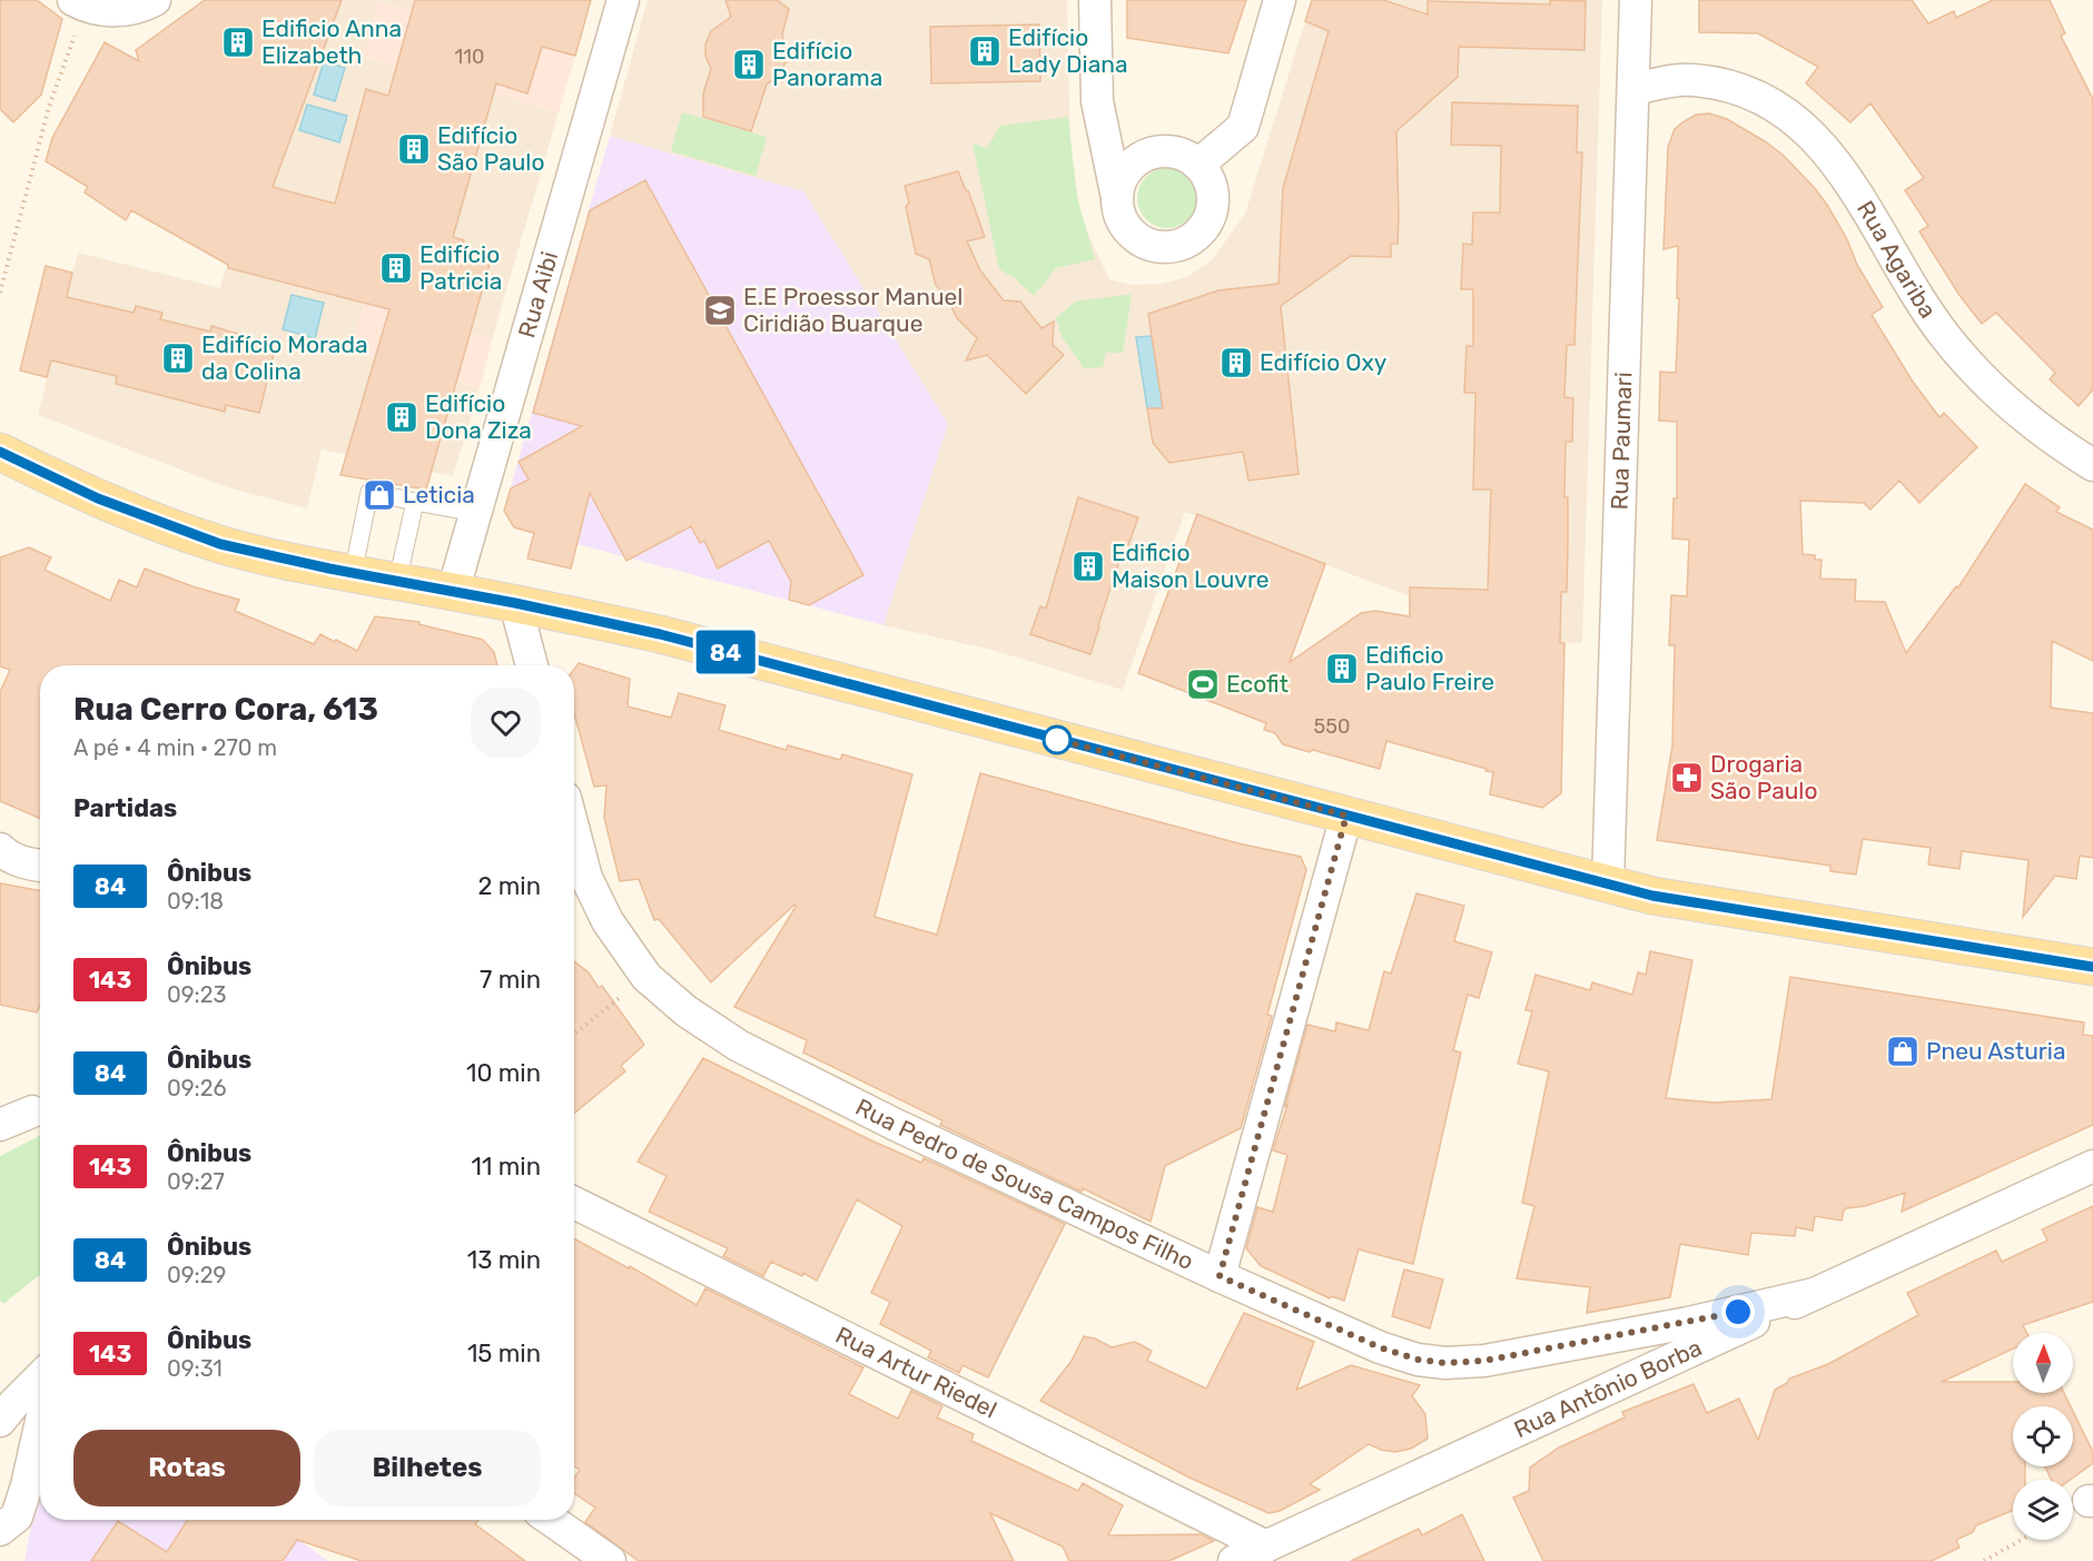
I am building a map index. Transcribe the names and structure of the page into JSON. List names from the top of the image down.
{
  "streets": {
    "street": [
      "Rua Agariba",
      "Rua Aibi",
      "Rua Paumari",
      "Rua Pedro de Sousa Campos Filho",
      "Rua Artur Riedel",
      "Rua Antônio Borba"
    ]
  },
  "crossings": [
    ["Rua Agariba", "Rua Paumari"],
    ["Rua Pedro de Sousa Campos Filho", "Rua Antônio Borba"],
    ["Rua Artur Riedel", "Rua Antônio Borba"]
  ],
  "places": {
    "building": [
      "Edificio Anna Elizabeth",
      "Edifício Lady Diana",
      "Edifício Panorama",
      "Edifício São Paulo",
      "Edifício Patricia",
      "Edifício Morada da Colina",
      "Edifício Oxy",
      "Edifício Dona Ziza",
      "Edificio Maison Louvre",
      "Edificio Paulo Freire"
    ],
    "school or university": ["E.E Proessor Manuel Ciridião Buarque"],
    "shop": ["Leticia", "Pneu Asturia"],
    "sports": ["Ecofit"],
    "pharmacy": ["Drogaria São Paulo"]
  },
  "lines": ["bus line 84"],
  "house_numbers": ["110", "550"],
  "north": "top",
  "page": {
    "on_map": "84",
    "heading": [
      ["Rua Cerro Cora, 613", "A pé · 4 min · 270 m"],
      "Partidas"
    ],
    "list": [
      {
        "mark": "84",
        "name": "Ônibus",
        "note": "09:18",
        "value": "2 min"
      },
      {
        "mark": "143",
        "name": "Ônibus",
        "note": "09:23",
        "value": "7 min"
      },
      {
        "mark": "84",
        "name": "Ônibus",
        "note": "09:26",
        "value": "10 min"
      },
      {
        "mark": "143",
        "name": "Ônibus",
        "note": "09:27",
        "value": "11 min"
      },
      {
        "mark": "84",
        "name": "Ônibus",
        "note": "09:29",
        "value": "13 min"
      },
      {
        "mark": "143",
        "name": "Ônibus",
        "note": "09:31",
        "value": "15 min"
      }
    ],
    "buttons": ["Rotas", "Bilhetes"]
  }
}
